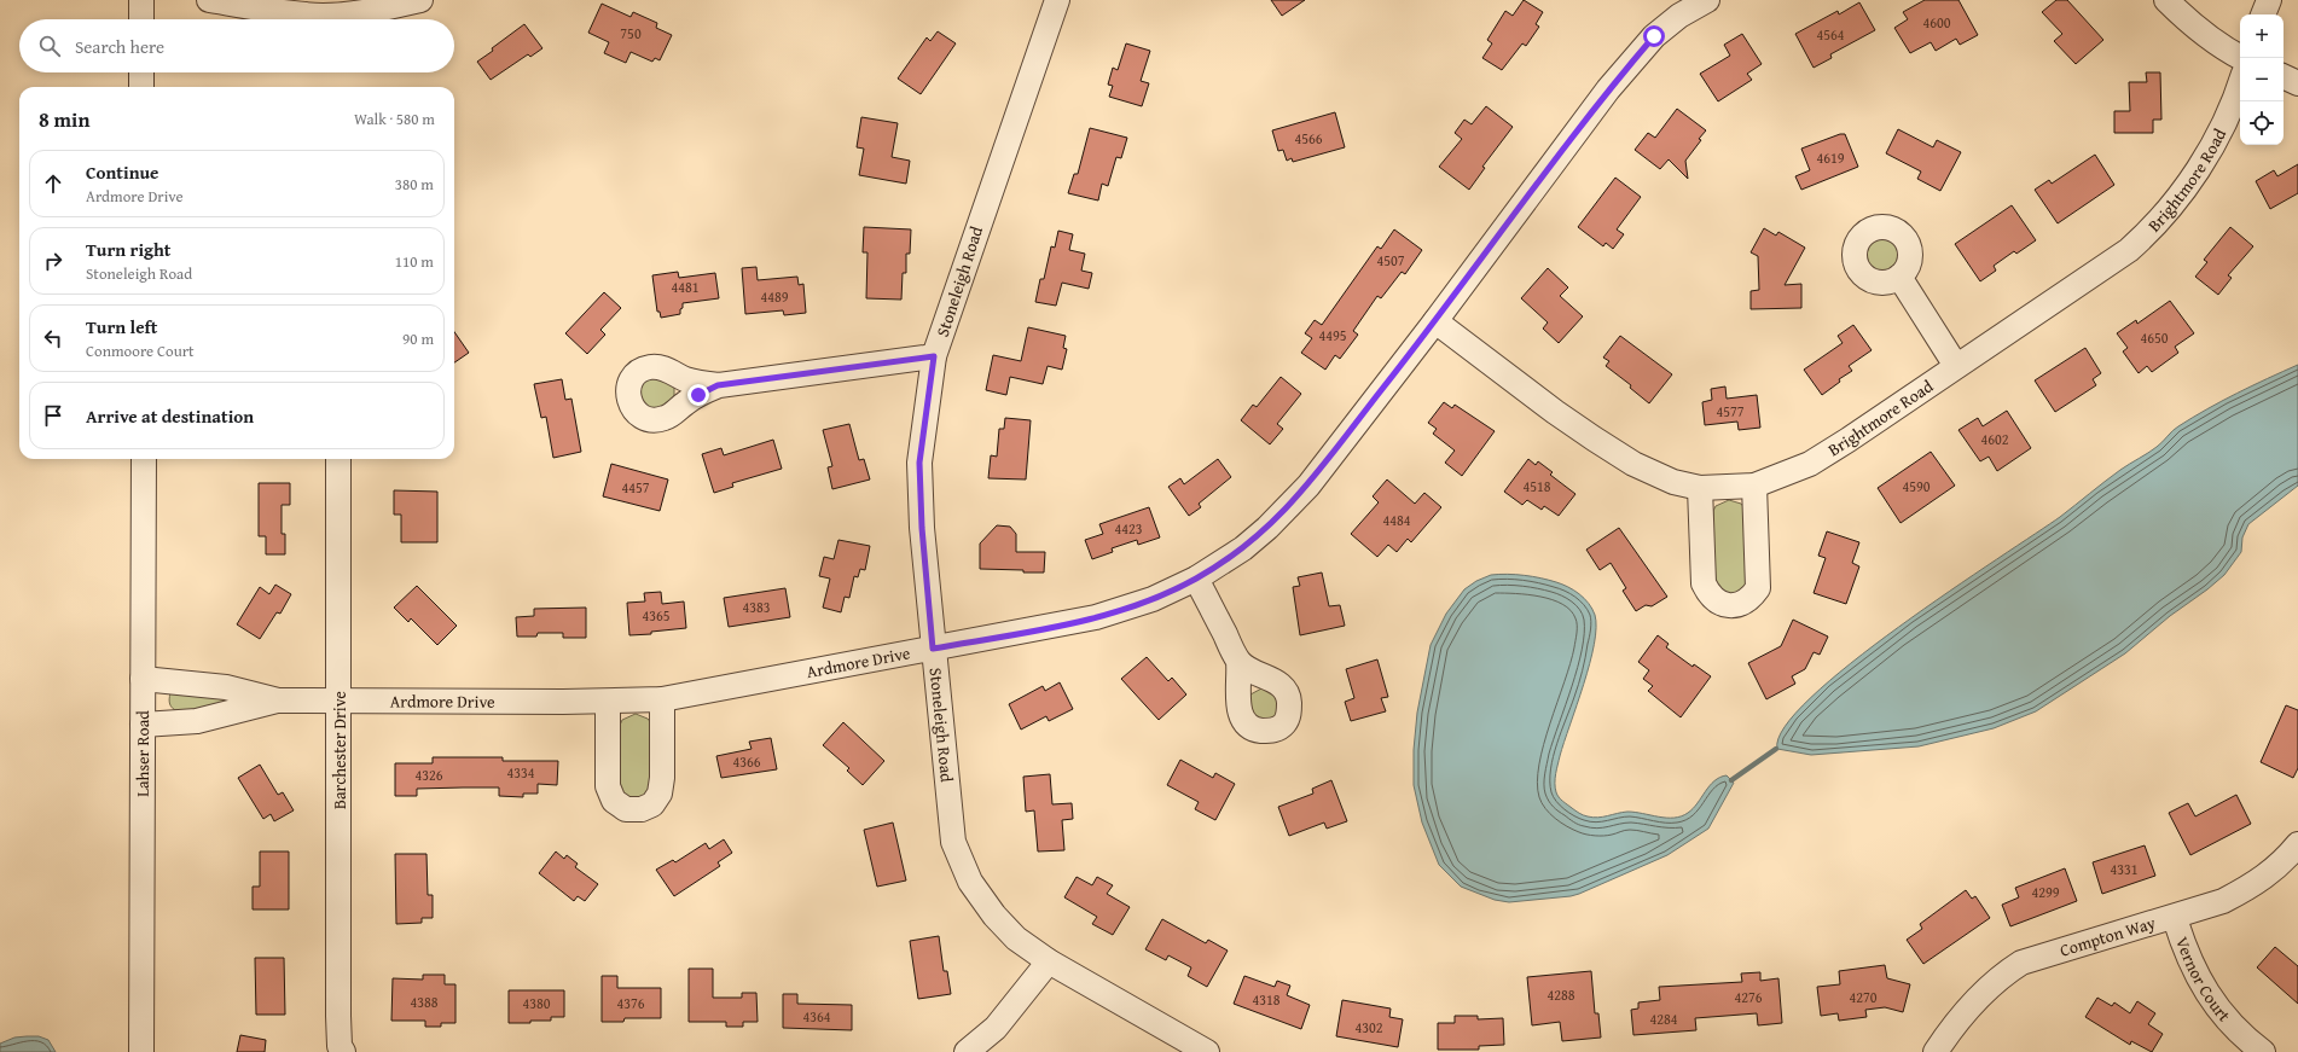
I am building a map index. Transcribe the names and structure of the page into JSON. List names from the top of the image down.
{
  "streets": {
    "street": [
      "Brightmore Road",
      "Stoneleigh Road",
      "Ardmore Drive",
      "Barchester Drive",
      "Lahser Road",
      "Compton Way",
      "Vernor Court"
    ]
  },
  "crossings": [
    ["Brightmore Road", "Ardmore Drive"],
    ["Stoneleigh Road", "Ardmore Drive"],
    ["Ardmore Drive", "Barchester Drive"],
    ["Ardmore Drive", "Lahser Road"],
    ["Compton Way", "Vernor Court"]
  ],
  "house_numbers": [
    "4600",
    "750",
    "4564",
    "4566",
    "4619",
    "4507",
    "4481",
    "4489",
    "4495",
    "4650",
    "4577",
    "4602",
    "4518",
    "4590",
    "4457",
    "4484",
    "4423",
    "4383",
    "4365",
    "4366",
    "4334",
    "4326",
    "4331",
    "4299",
    "4288",
    "4276",
    "4270",
    "4318",
    "4388",
    "4380",
    "4376",
    "4364",
    "4284",
    "4302"
  ],
  "page": {
    "map_buttons": ["+", "−"],
    "search": "Search here",
    "heading": ["8 min", "Walk · 580 m"],
    "list": [
      ["Continue", "Ardmore Drive", "380 m"],
      ["Turn right", "Stoneleigh Road", "110 m"],
      ["Turn left", "Conmoore Court", "90 m"],
      "Arrive at destination"
    ]
  }
}
